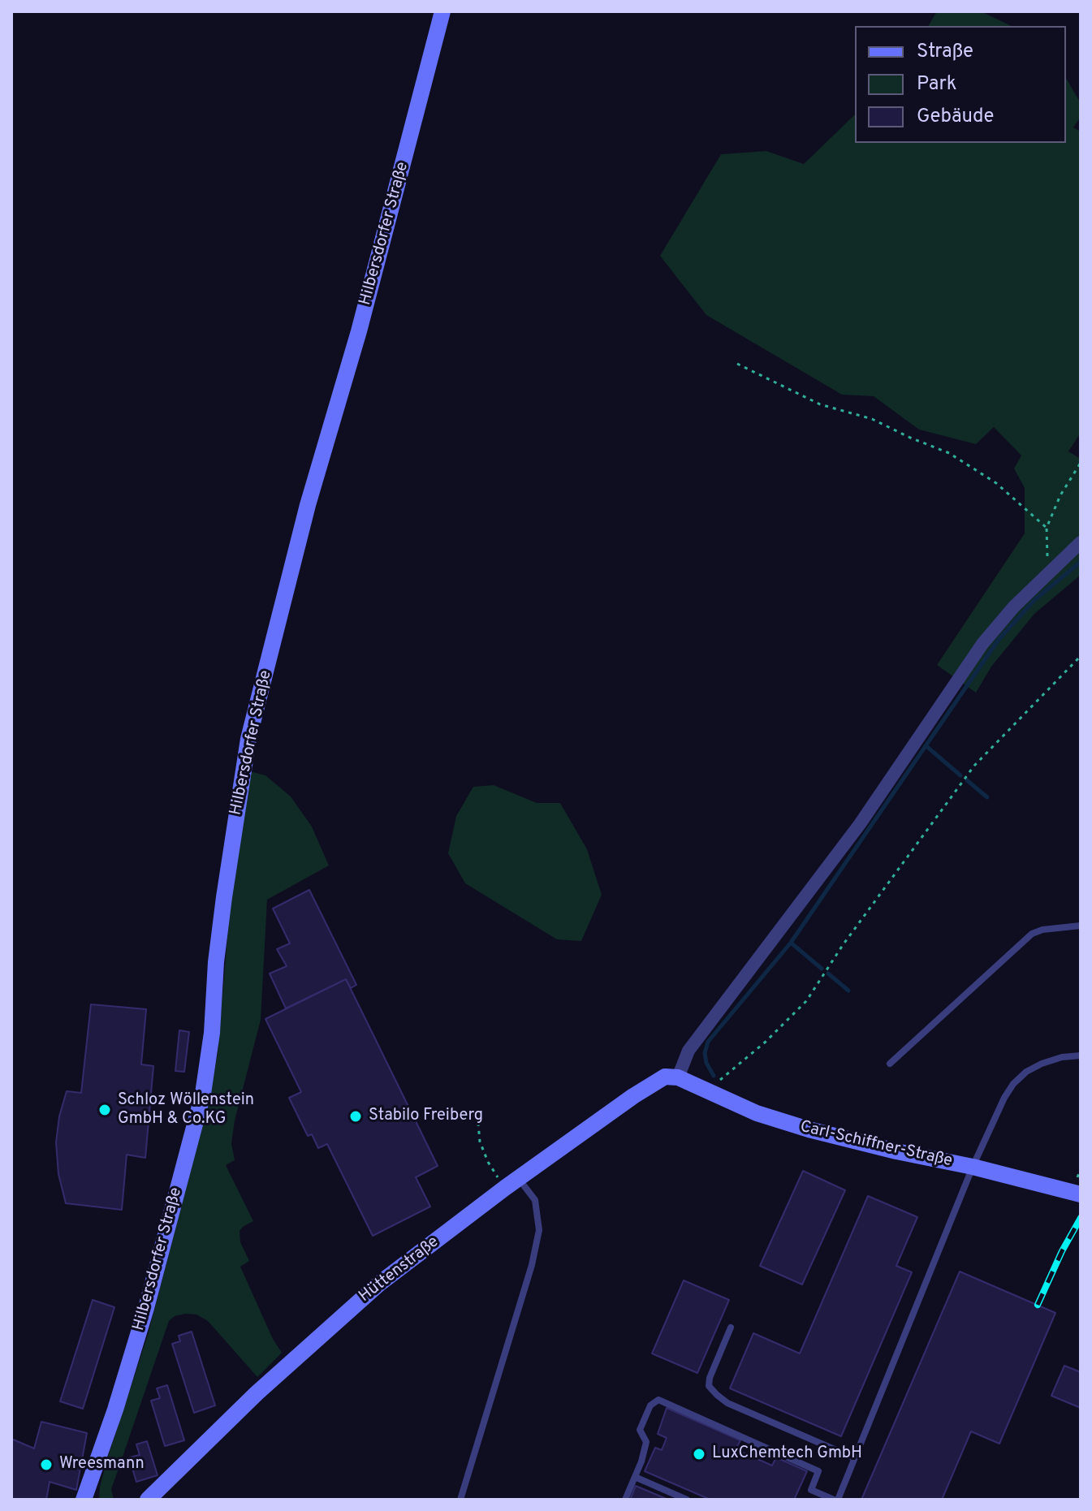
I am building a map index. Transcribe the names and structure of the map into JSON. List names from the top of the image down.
{
  "streets": {
    "main road": ["Hilbersdorfer Straße", "Carl-Schiffner-Straße", "Hüttenstraße"]
  },
  "crossings": [
    ["Carl-Schiffner-Straße", "Hüttenstraße"]
  ],
  "places": [
    "Schloz Wöllenstein GmbH & Co.KG",
    "Stabilo Freiberg",
    "LuxChemtech GmbH",
    "Wreesmann"
  ],
  "legend": ["Straße", "Park", "Gebäude"]
}
